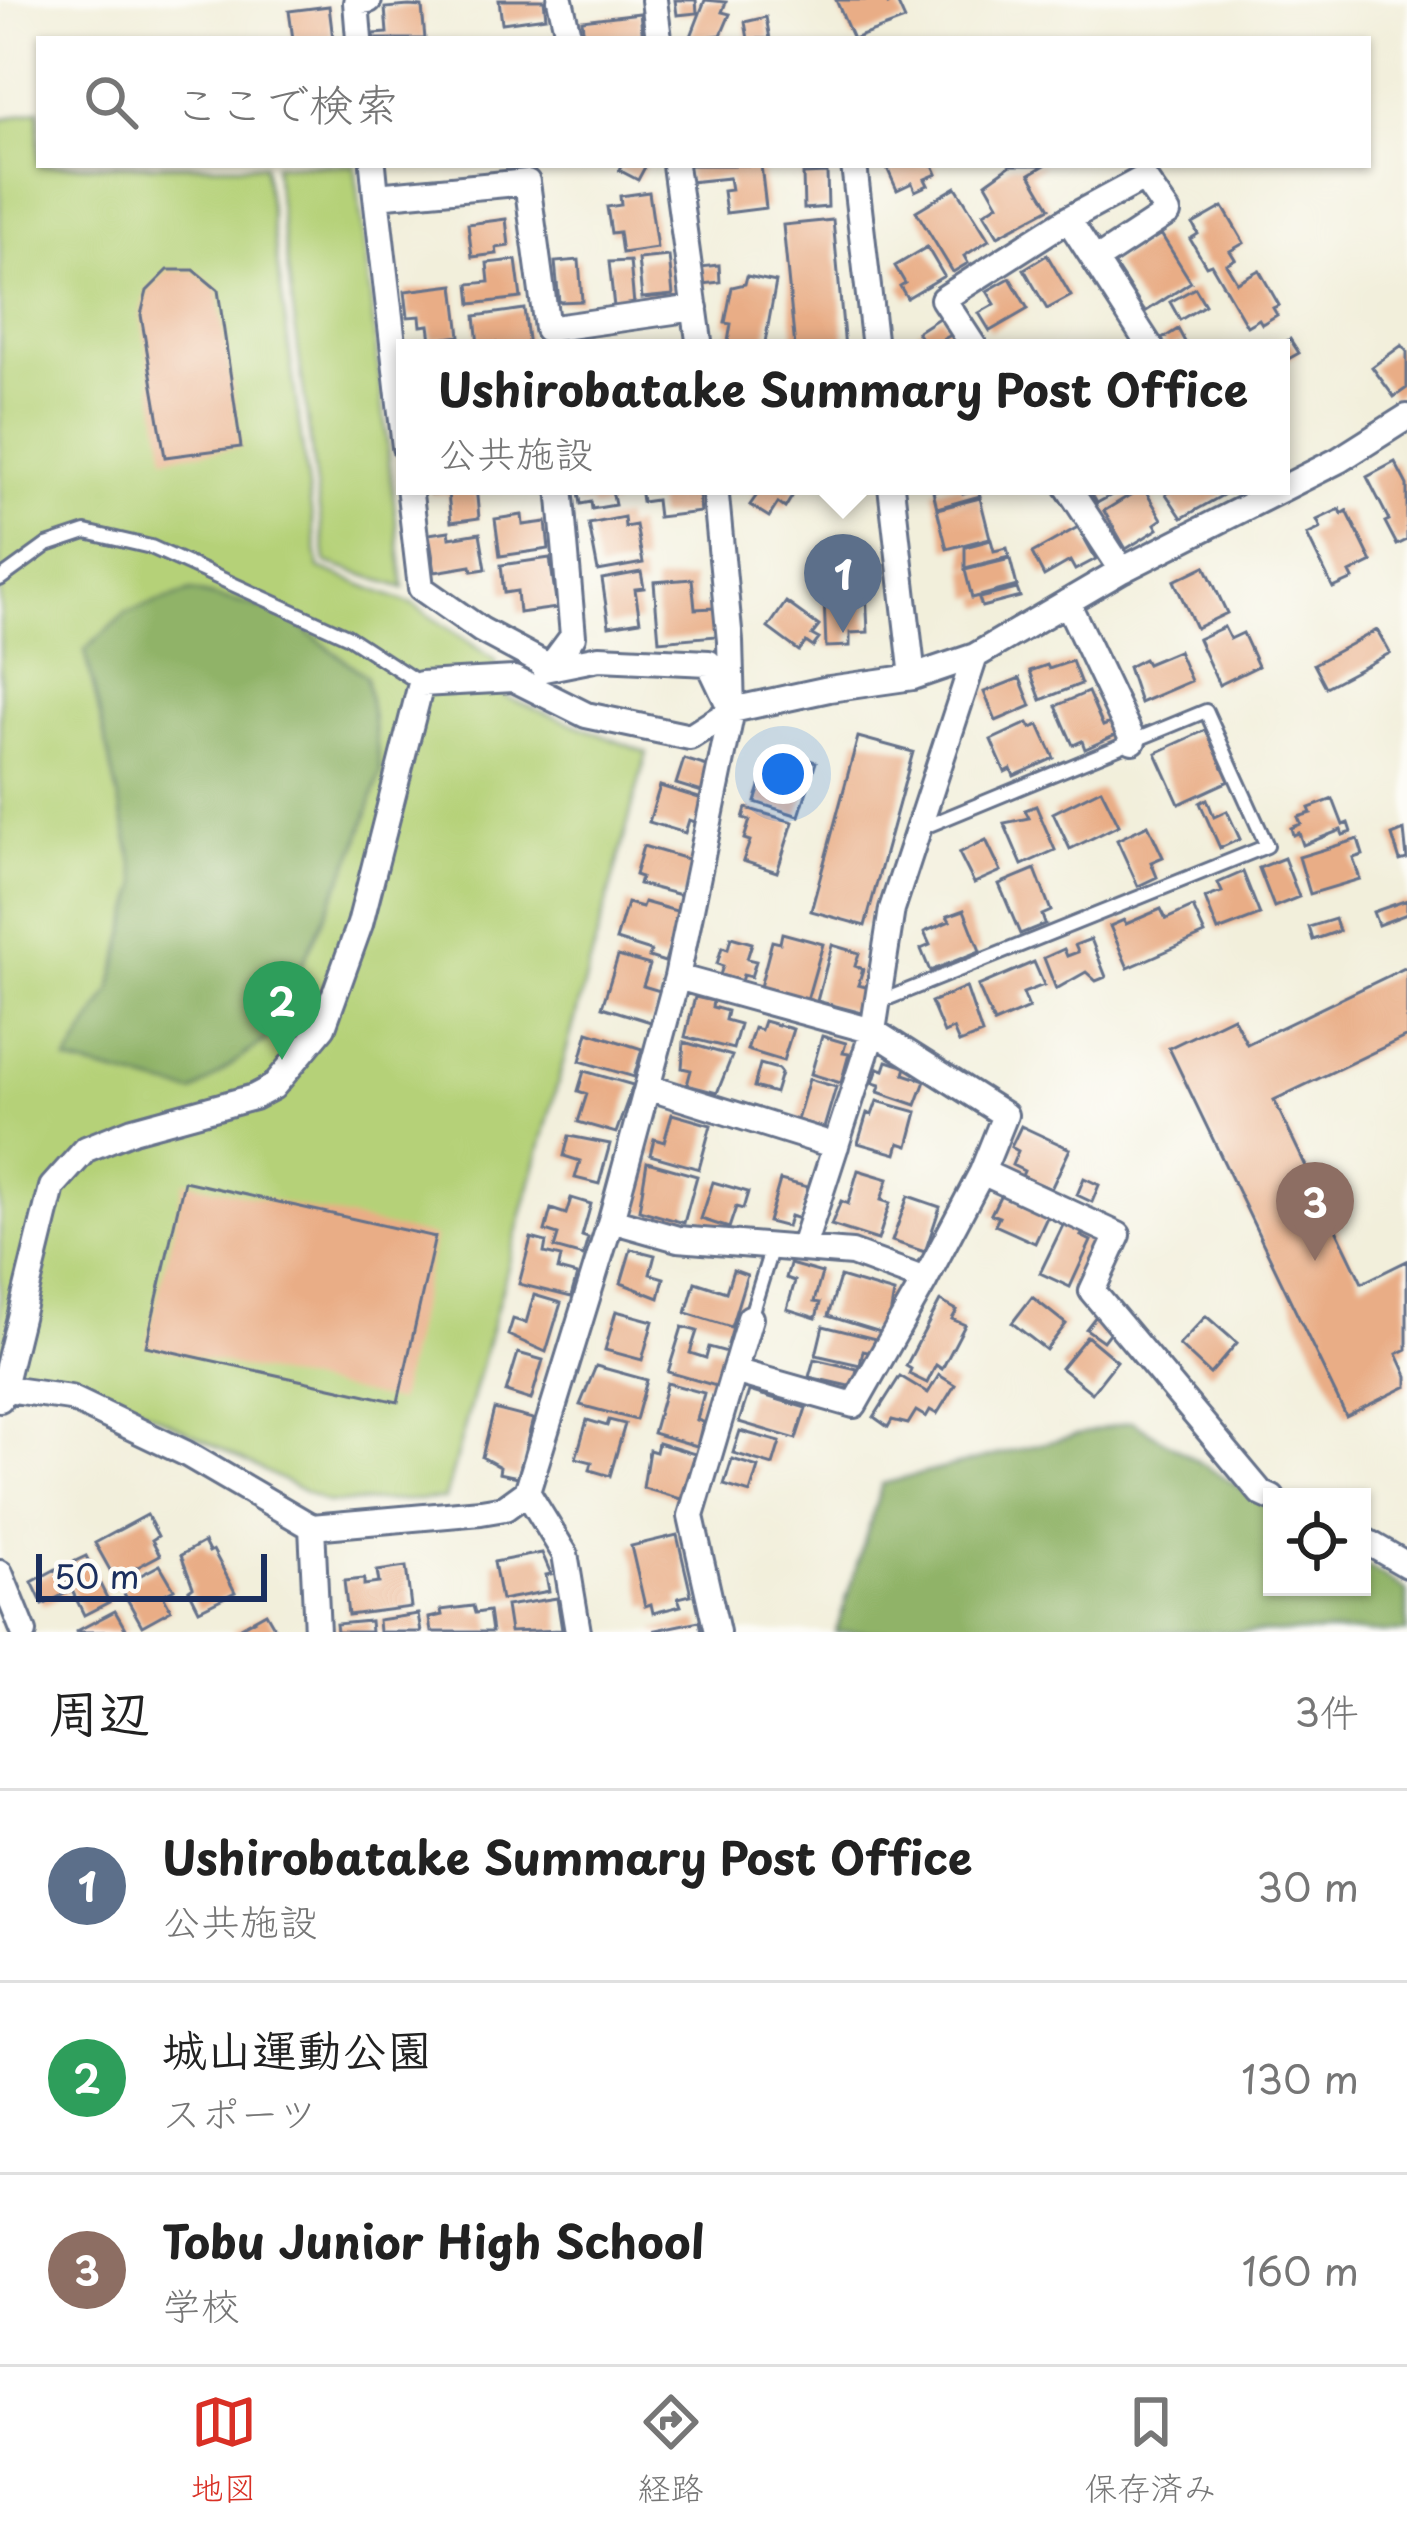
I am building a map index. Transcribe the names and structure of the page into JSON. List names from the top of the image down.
{
  "scale_bar": "50 m",
  "page": {
    "search": "ここで検索",
    "popup": ["Ushirobatake Summary Post Office", "公共施設"],
    "pins": ["1", "2", "3"],
    "scale": "50 m",
    "heading": ["周辺", "3件"],
    "list": [
      {
        "mark": "1",
        "name": "Ushirobatake Summary Post Office",
        "note": "公共施設",
        "value": "30 m"
      },
      {
        "mark": "2",
        "name": "城山運動公園",
        "note": "スポーツ",
        "value": "130 m"
      },
      {
        "mark": "3",
        "name": "Tobu Junior High School",
        "note": "学校",
        "value": "160 m"
      }
    ],
    "nav": ["地図", "経路", "保存済み"]
  }
}
